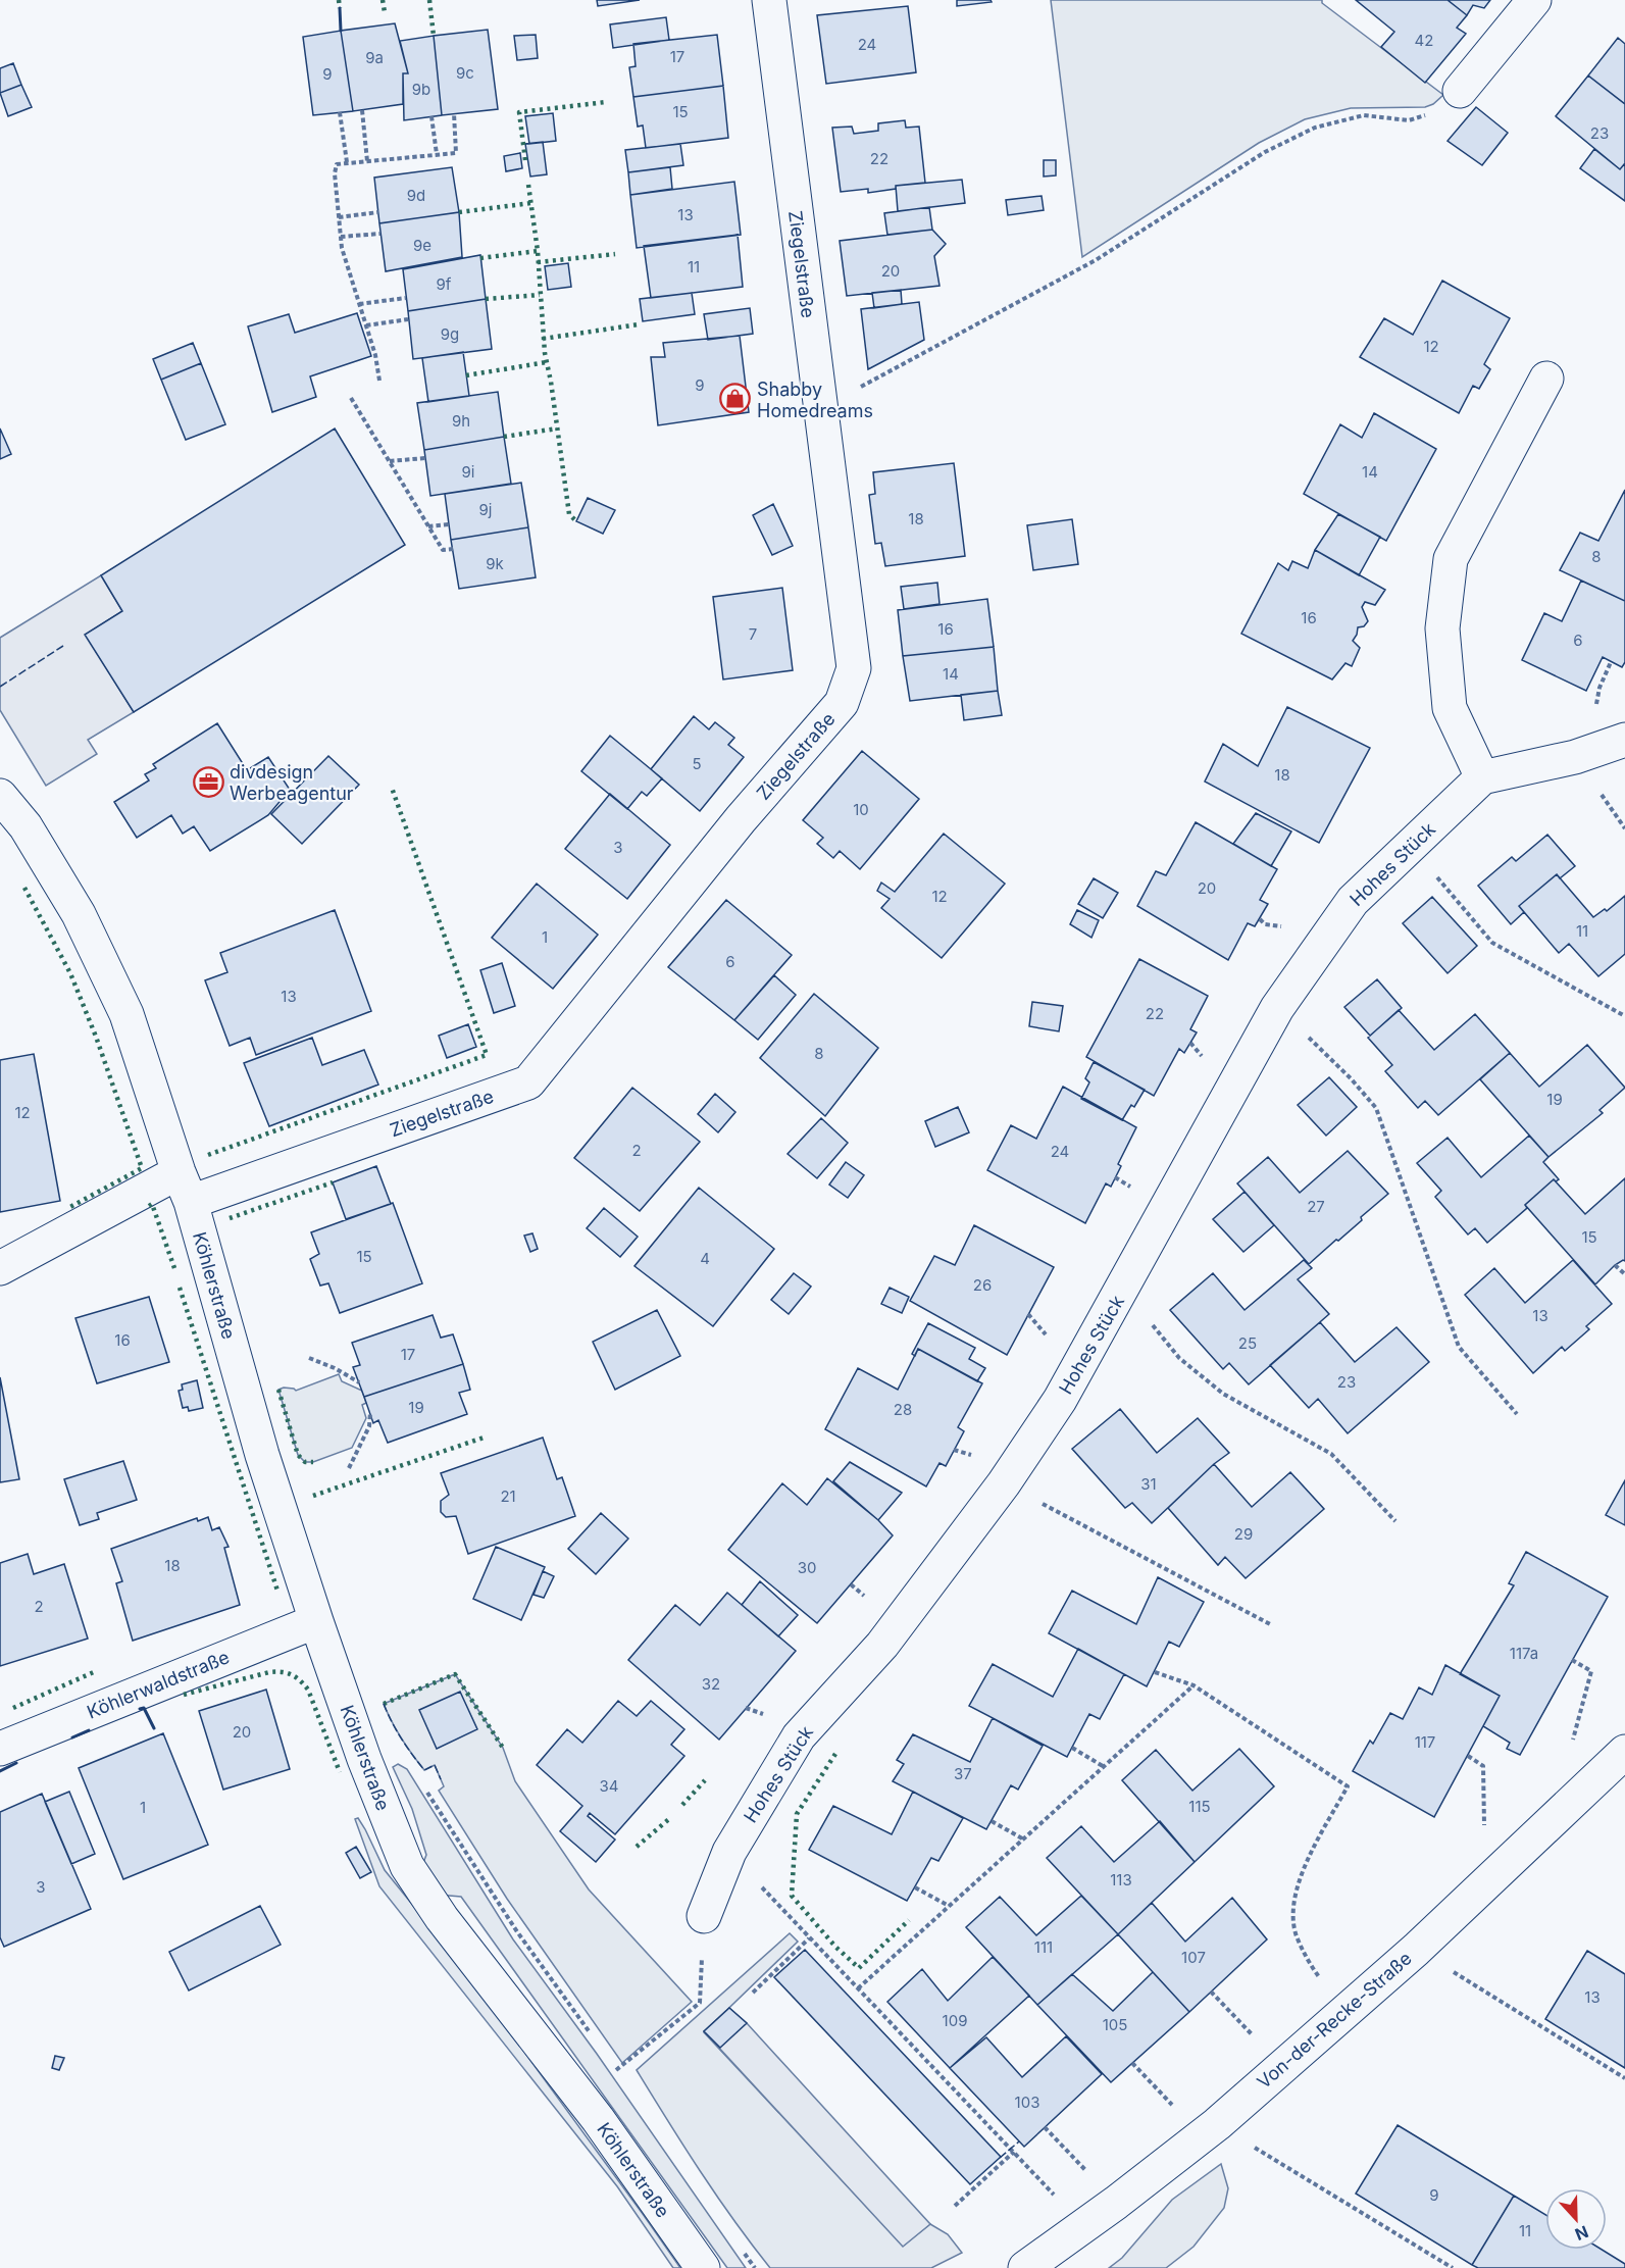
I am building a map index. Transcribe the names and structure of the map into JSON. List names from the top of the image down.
{
  "streets": {
    "street": [
      "Ziegelstraße",
      "Hohes Stück",
      "Köhlerstraße",
      "Köhlerwaldstraße",
      "Von-der-Recke-Straße"
    ]
  },
  "crossings": [
    ["Ziegelstraße", "Köhlerstraße"],
    ["Köhlerstraße", "Köhlerwaldstraße"]
  ],
  "places": {
    "shop": ["Shabby Homedreams"],
    "office": ["divdesign Werbeagentur"]
  },
  "house_numbers": [
    "42",
    "24",
    "17",
    "9a",
    "9c",
    "9",
    "9b",
    "15",
    "23",
    "22",
    "9d",
    "13",
    "9e",
    "11",
    "20",
    "9f",
    "9g",
    "12",
    "9",
    "9h",
    "9i",
    "14",
    "9j",
    "18",
    "8",
    "9k",
    "16",
    "16",
    "7",
    "6",
    "14",
    "5",
    "18",
    "10",
    "3",
    "20",
    "12",
    "11",
    "1",
    "6",
    "13",
    "22",
    "8",
    "19",
    "12",
    "2",
    "24",
    "27",
    "15",
    "15",
    "4",
    "26",
    "13",
    "16",
    "25",
    "17",
    "23",
    "19",
    "28",
    "31",
    "21",
    "29",
    "18",
    "30",
    "2",
    "117a",
    "32",
    "20",
    "117",
    "37",
    "34",
    "115",
    "1",
    "113",
    "3",
    "111",
    "107",
    "13",
    "109",
    "105",
    "103",
    "9",
    "11"
  ],
  "north": "bottom"
}
